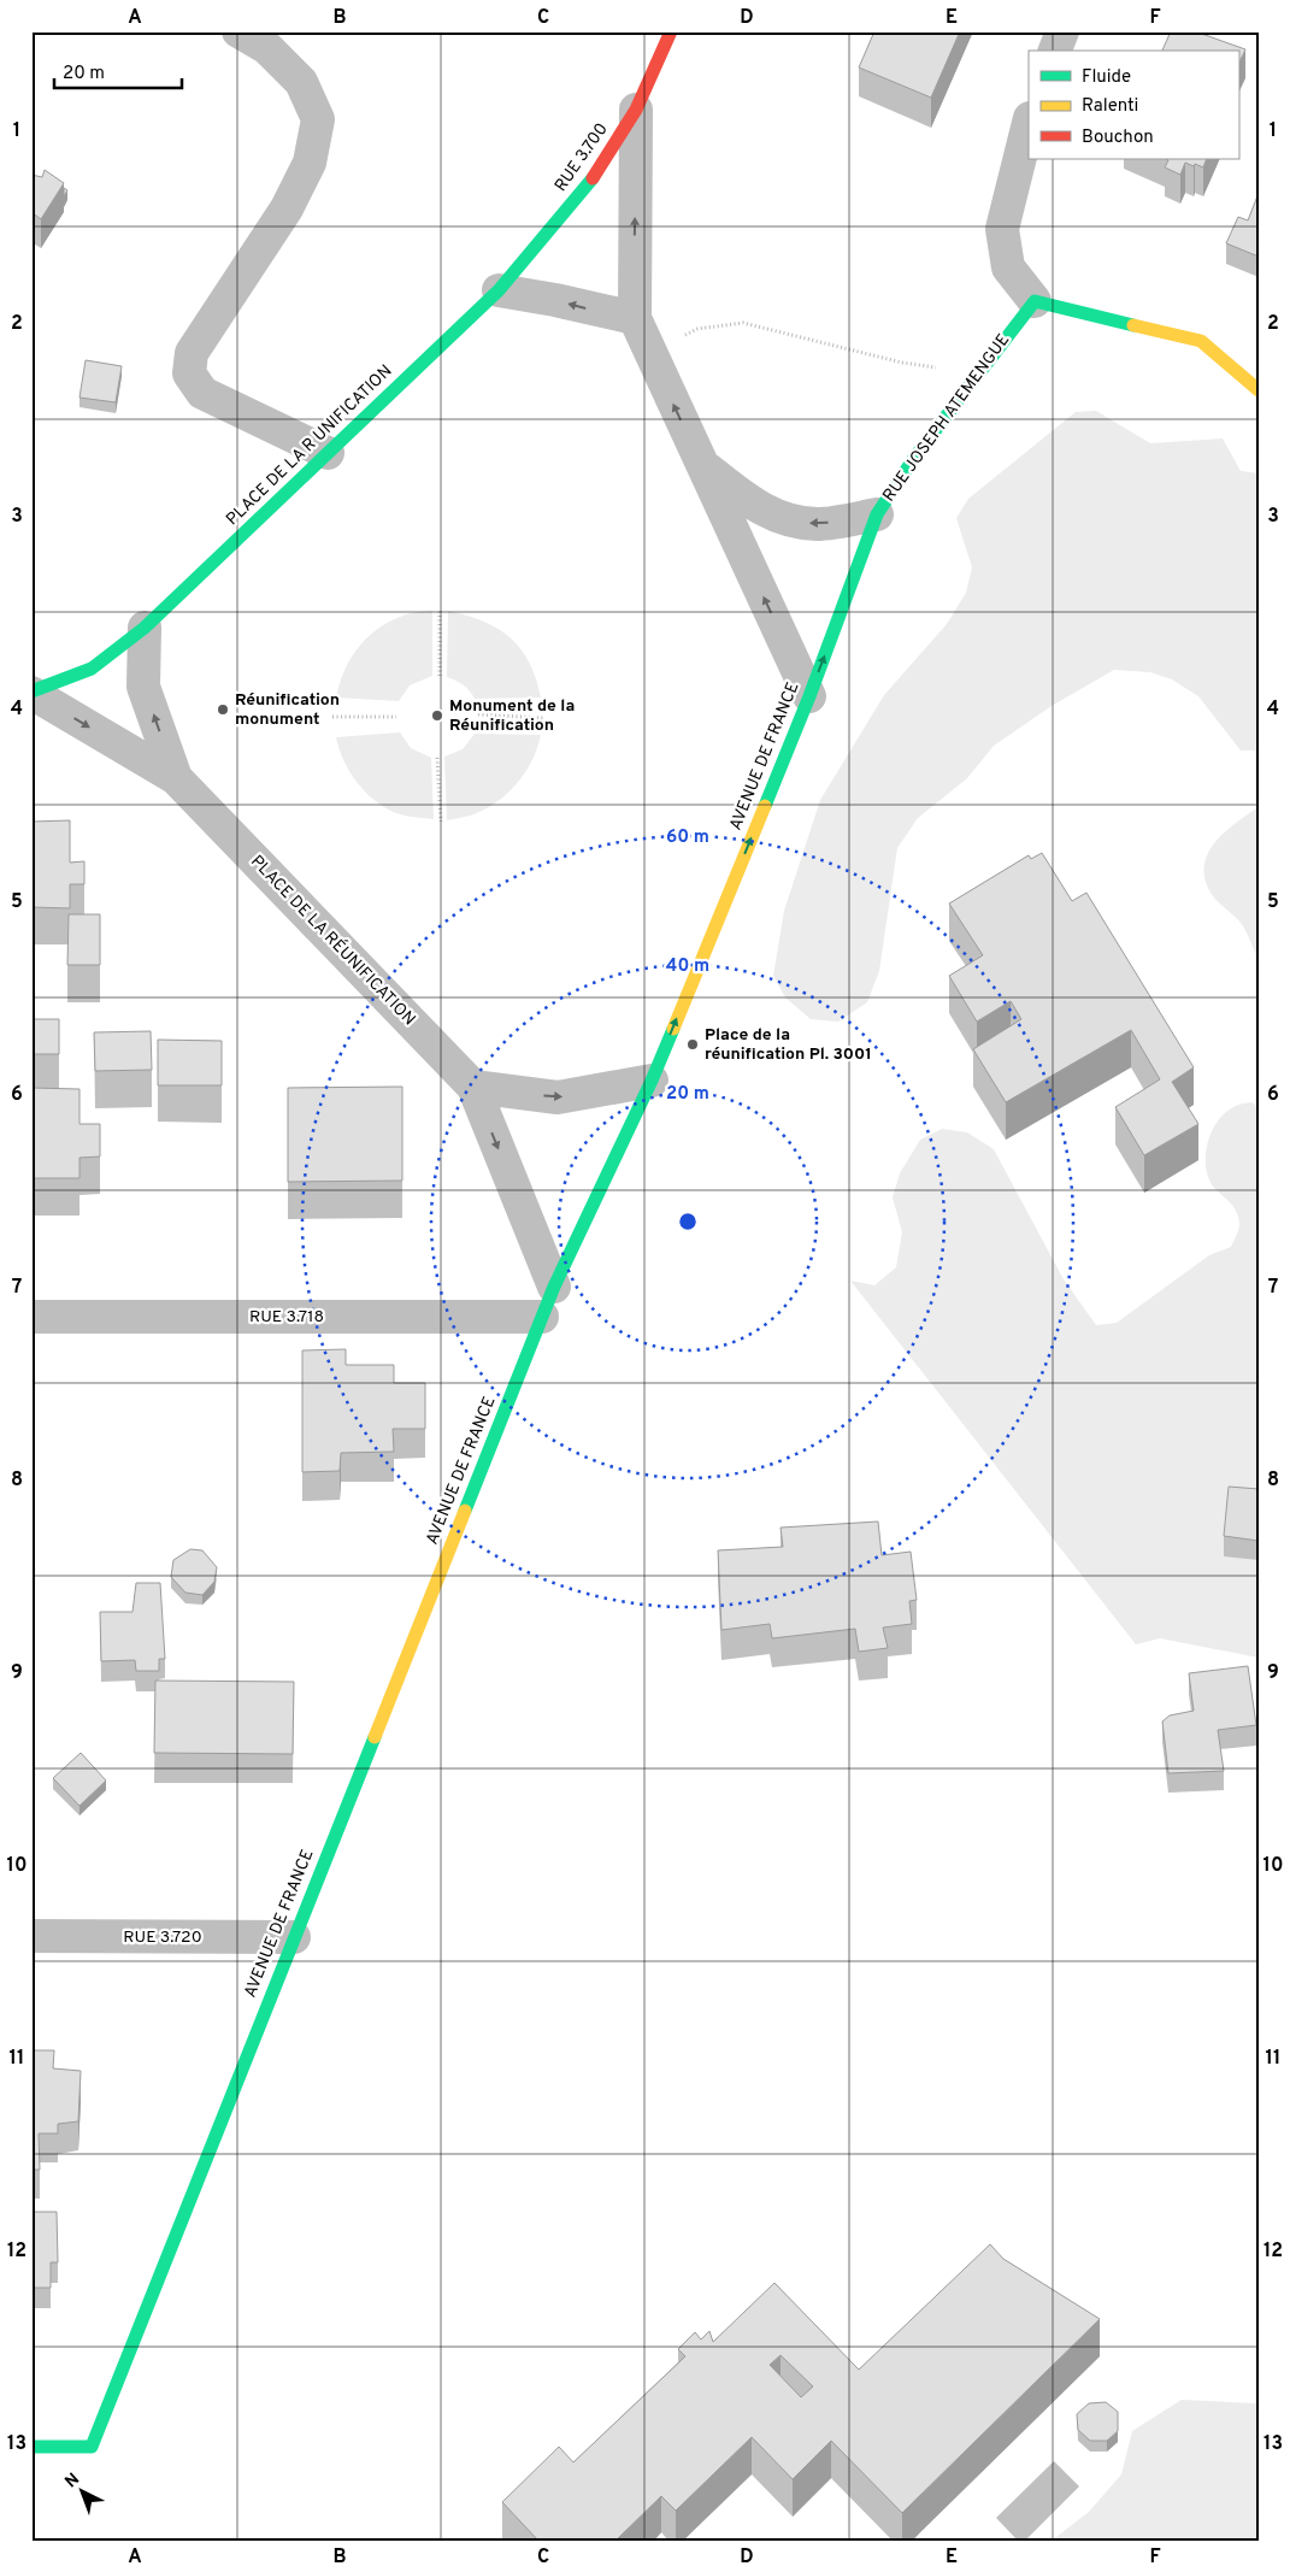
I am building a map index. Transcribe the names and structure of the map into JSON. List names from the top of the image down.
{
  "streets": {
    "street": [
      "RUE 3.700",
      "RUE JOSEPH ATEMENGUE",
      "PLACE DE LA R UNIFICATION",
      "AVENUE DE FRANCE",
      "PLACE DE LA RÉUNIFICATION",
      "RUE 3.718",
      "RUE 3.720"
    ]
  },
  "crossings": [
    ["RUE 3.700", "RUE JOSEPH ATEMENGUE"],
    ["RUE 3.700", "PLACE DE LA R UNIFICATION"],
    ["RUE JOSEPH ATEMENGUE", "AVENUE DE FRANCE"],
    ["PLACE DE LA R UNIFICATION", "PLACE DE LA RÉUNIFICATION"],
    ["AVENUE DE FRANCE", "RUE 3.718"],
    ["AVENUE DE FRANCE", "RUE 3.720"]
  ],
  "places": ["Réunification monument", "Monument de la Réunification", "Place de la réunification Pl. 3001"],
  "legend": ["Fluide", "Ralenti", "Bouchon"],
  "scale_bar": "20 m",
  "north": "top left",
  "grid": {
    "columns": [
      "A",
      "B",
      "C",
      "D",
      "E",
      "F"
    ],
    "rows": [
      "1",
      "2",
      "3",
      "4",
      "5",
      "6",
      "7",
      "8",
      "9",
      "10",
      "11",
      "12",
      "13"
    ]
  },
  "rings": ["60 m", "40 m", "20 m"]
}
